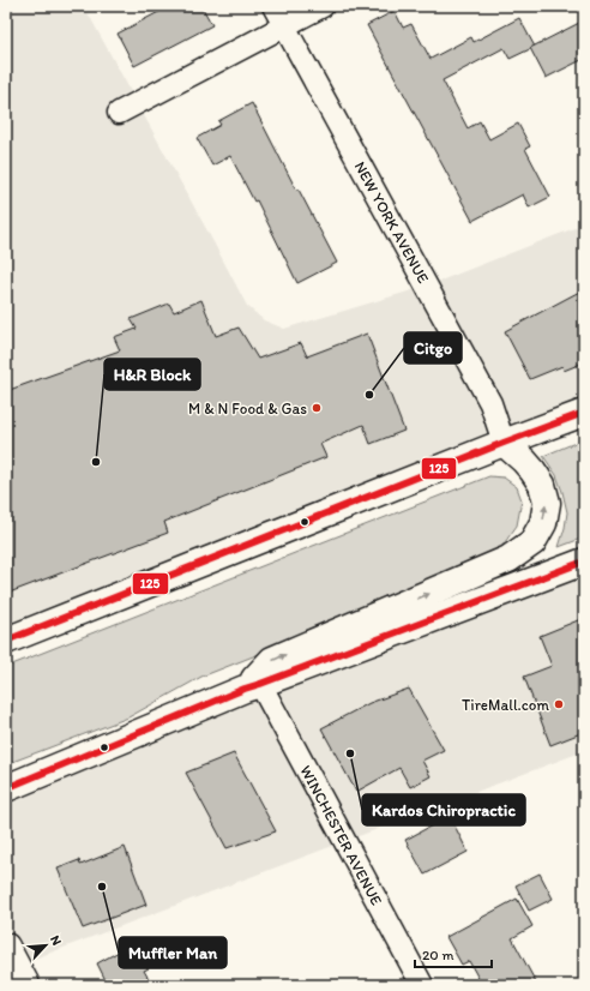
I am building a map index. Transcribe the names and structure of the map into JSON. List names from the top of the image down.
{
  "streets": {
    "street": ["NEW YORK AVENUE", "WINCHESTER AVENUE"]
  },
  "places": [
    "Citgo",
    "M & N Food & Gas",
    "H&R Block",
    "TireMall.com",
    "Kardos Chiropractic",
    "Muffler Man"
  ],
  "lines": ["transit line 125"],
  "scale_bar": "20 m",
  "north": "top right"
}
